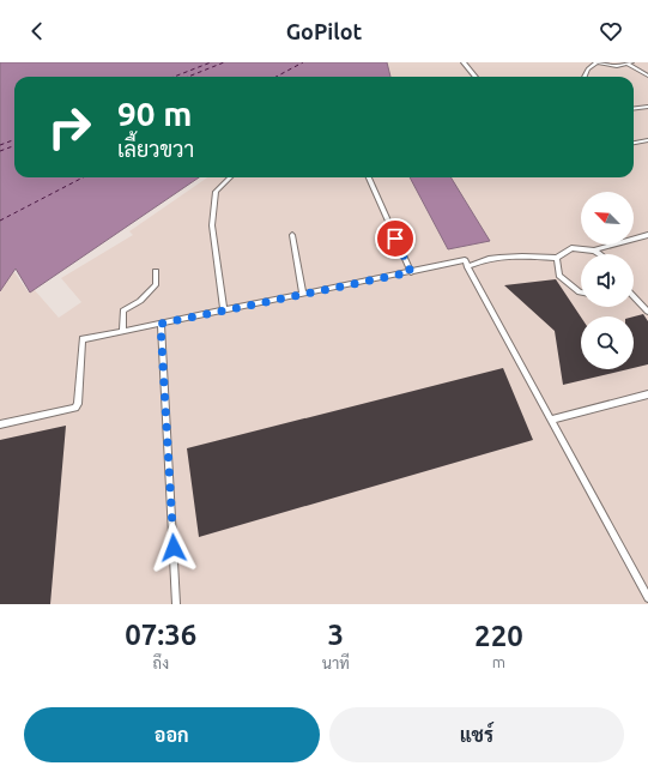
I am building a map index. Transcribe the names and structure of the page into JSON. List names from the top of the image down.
{
  "north": "top left",
  "page": {
    "header": "GoPilot",
    "turn": ["90 m", "เลี้ยวขวา"],
    "eta": [
      "07:36",
      "ถึง",
      "3",
      "นาที",
      "220",
      "m"
    ],
    "buttons": ["ออก", "แชร์"]
  }
}
